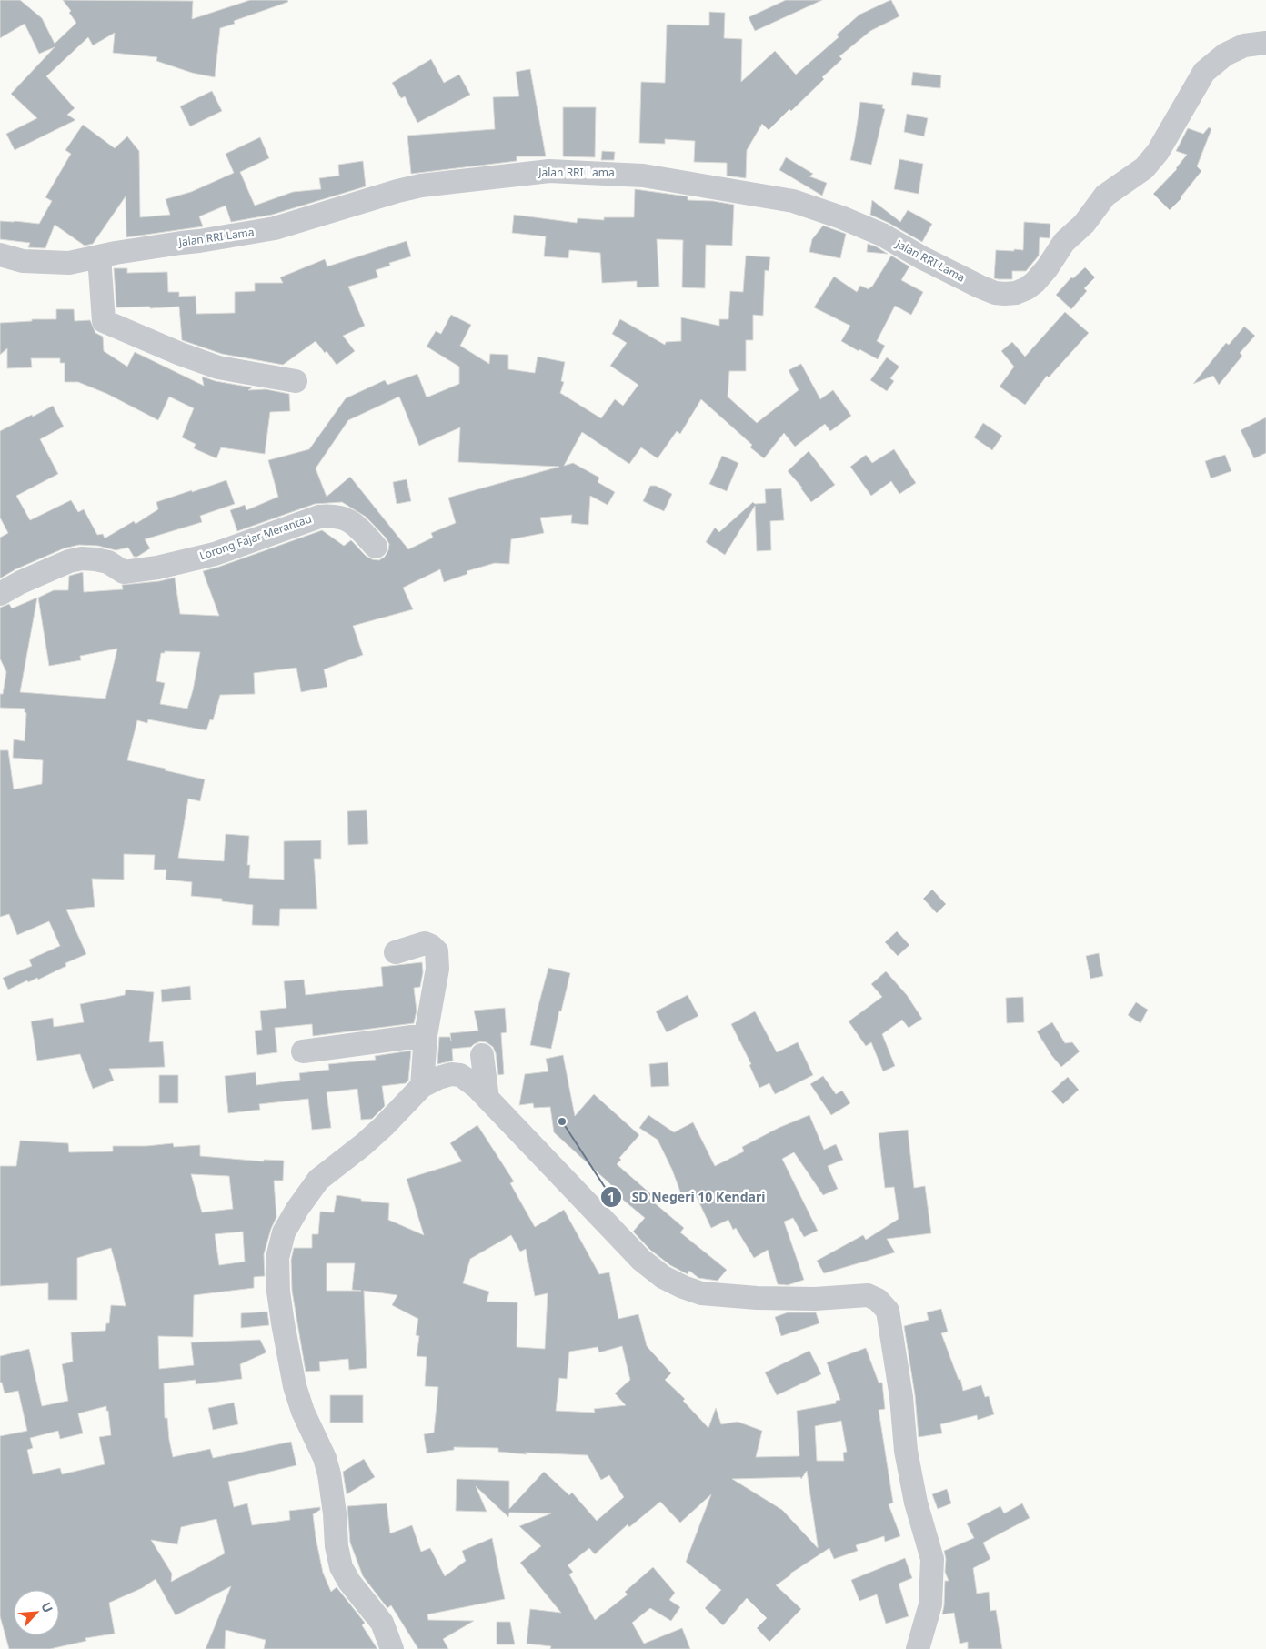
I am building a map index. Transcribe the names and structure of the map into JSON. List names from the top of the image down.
{
  "streets": {
    "street": ["Jalan RRI Lama", "Lorong Fajar Merantau"]
  },
  "places": ["SD Negeri 10 Kendari"],
  "north": "top right"
}
